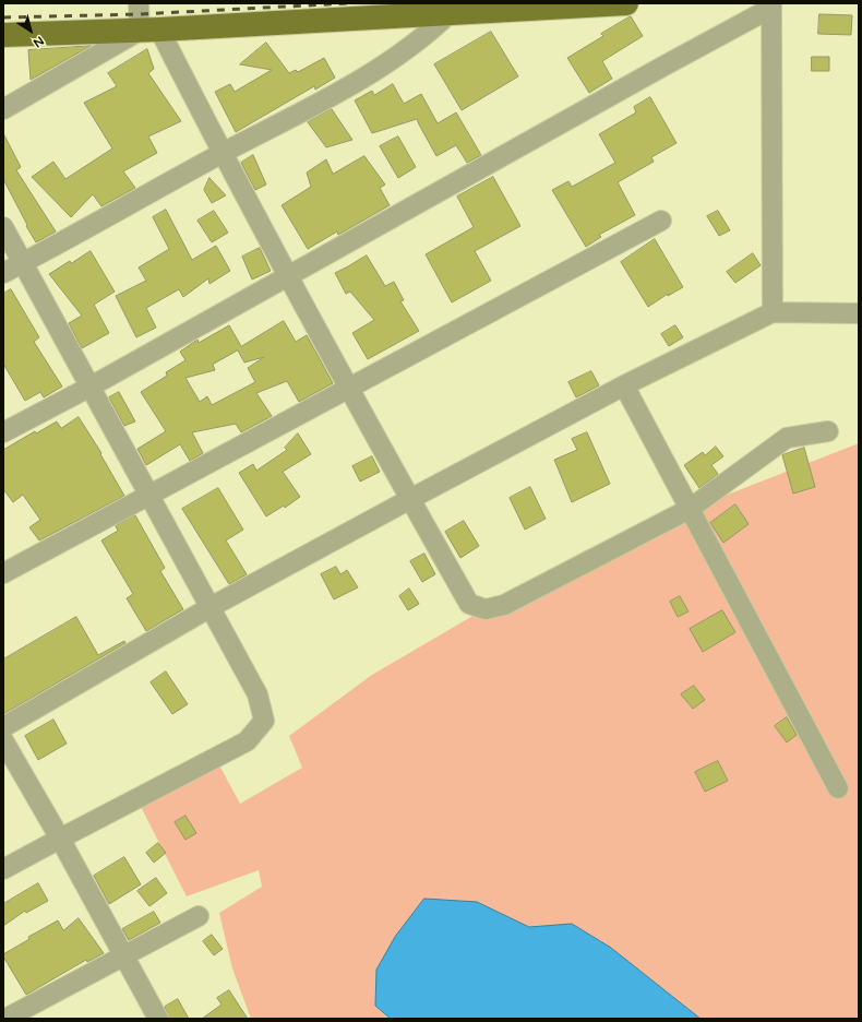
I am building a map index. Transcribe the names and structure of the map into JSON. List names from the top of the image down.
{
  "north": "bottom right"
}
